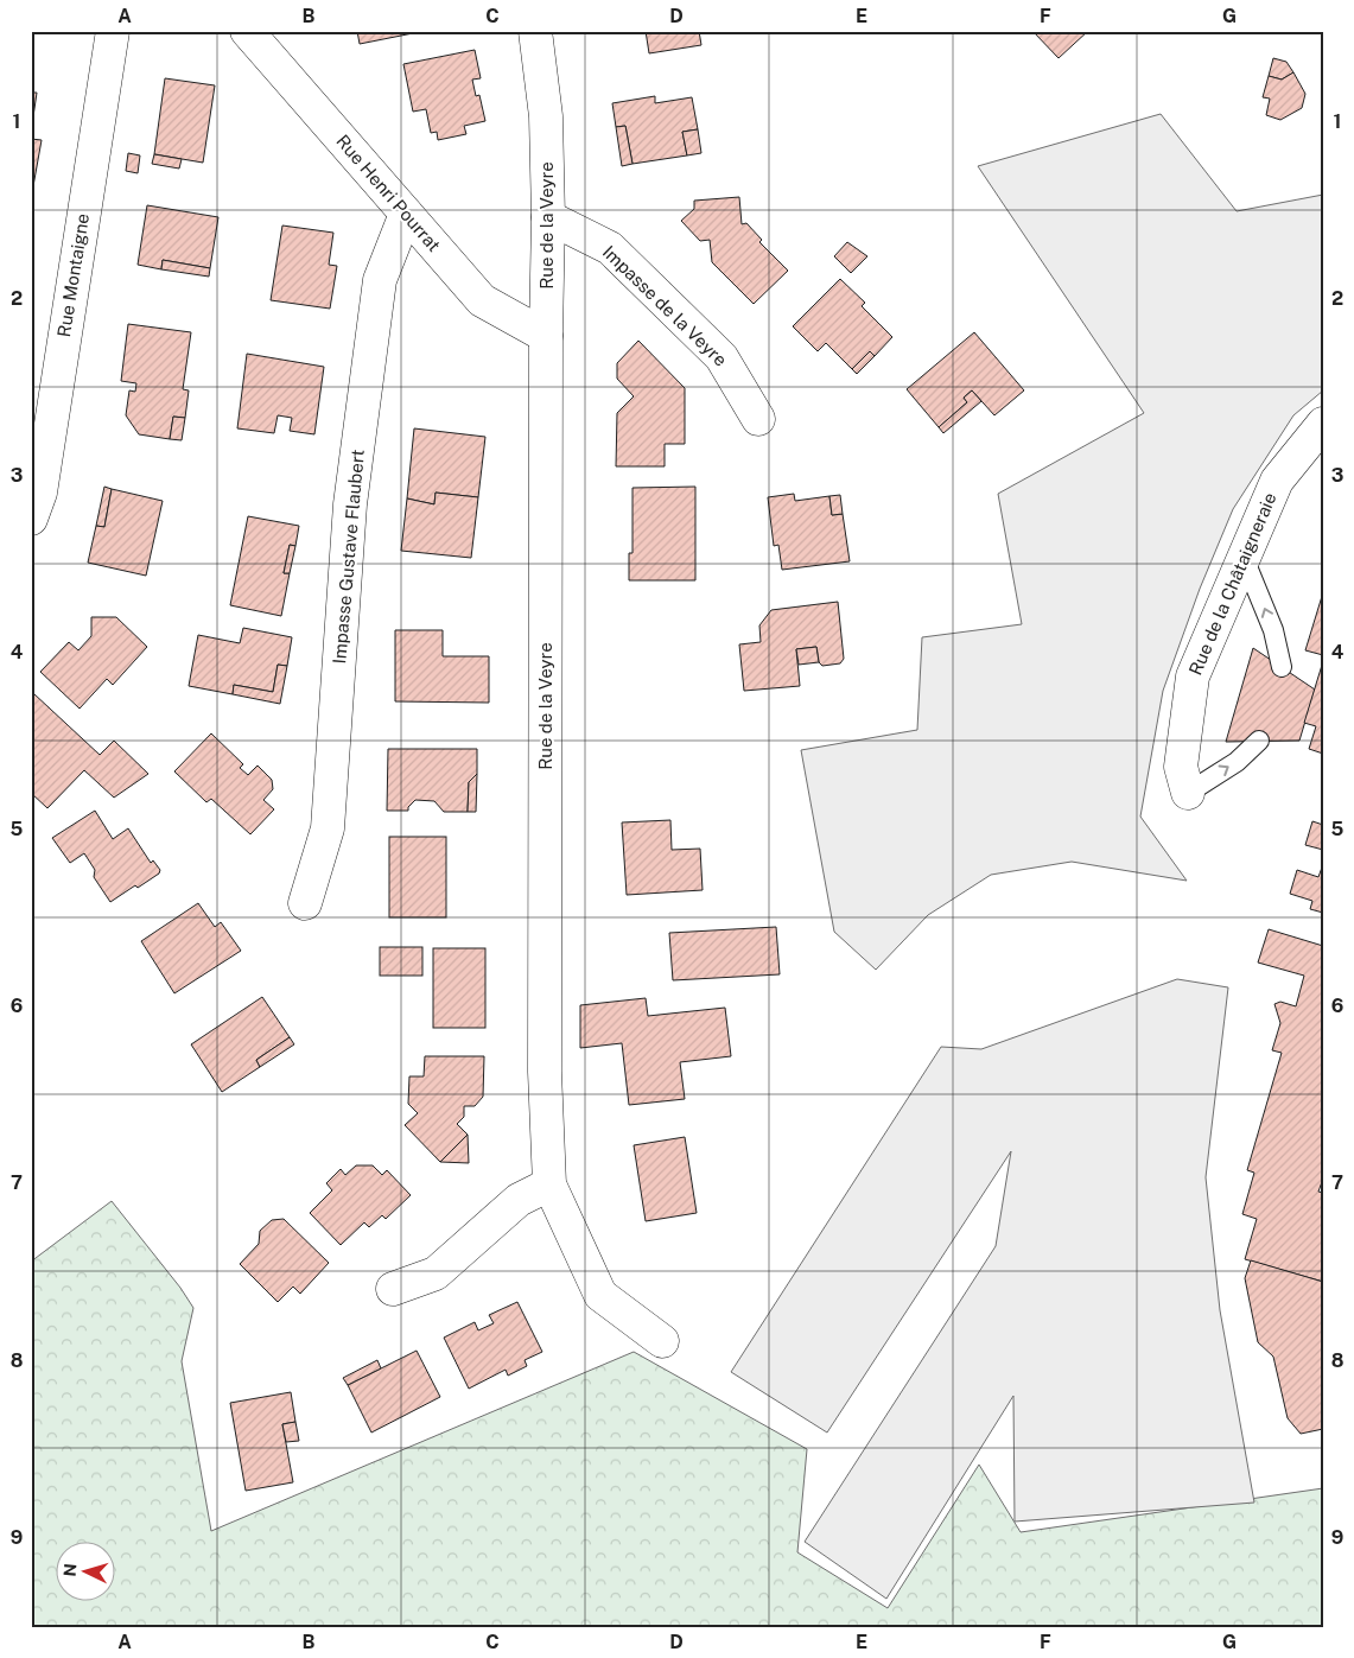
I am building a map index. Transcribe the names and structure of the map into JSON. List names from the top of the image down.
{
  "streets": {
    "street": [
      "Rue Henri Pourrat",
      "Rue de la Veyre",
      "Rue Montaigne",
      "Impasse de la Veyre",
      "Impasse Gustave Flaubert",
      "Rue de la Châtaigneraie"
    ]
  },
  "crossings": [
    ["Rue Henri Pourrat", "Rue de la Veyre"],
    ["Rue Henri Pourrat", "Impasse Gustave Flaubert"],
    ["Rue de la Veyre", "Impasse de la Veyre"]
  ],
  "north": "left",
  "grid": {
    "columns": [
      "A",
      "B",
      "C",
      "D",
      "E",
      "F",
      "G"
    ],
    "rows": [
      "1",
      "2",
      "3",
      "4",
      "5",
      "6",
      "7",
      "8",
      "9"
    ]
  }
}
